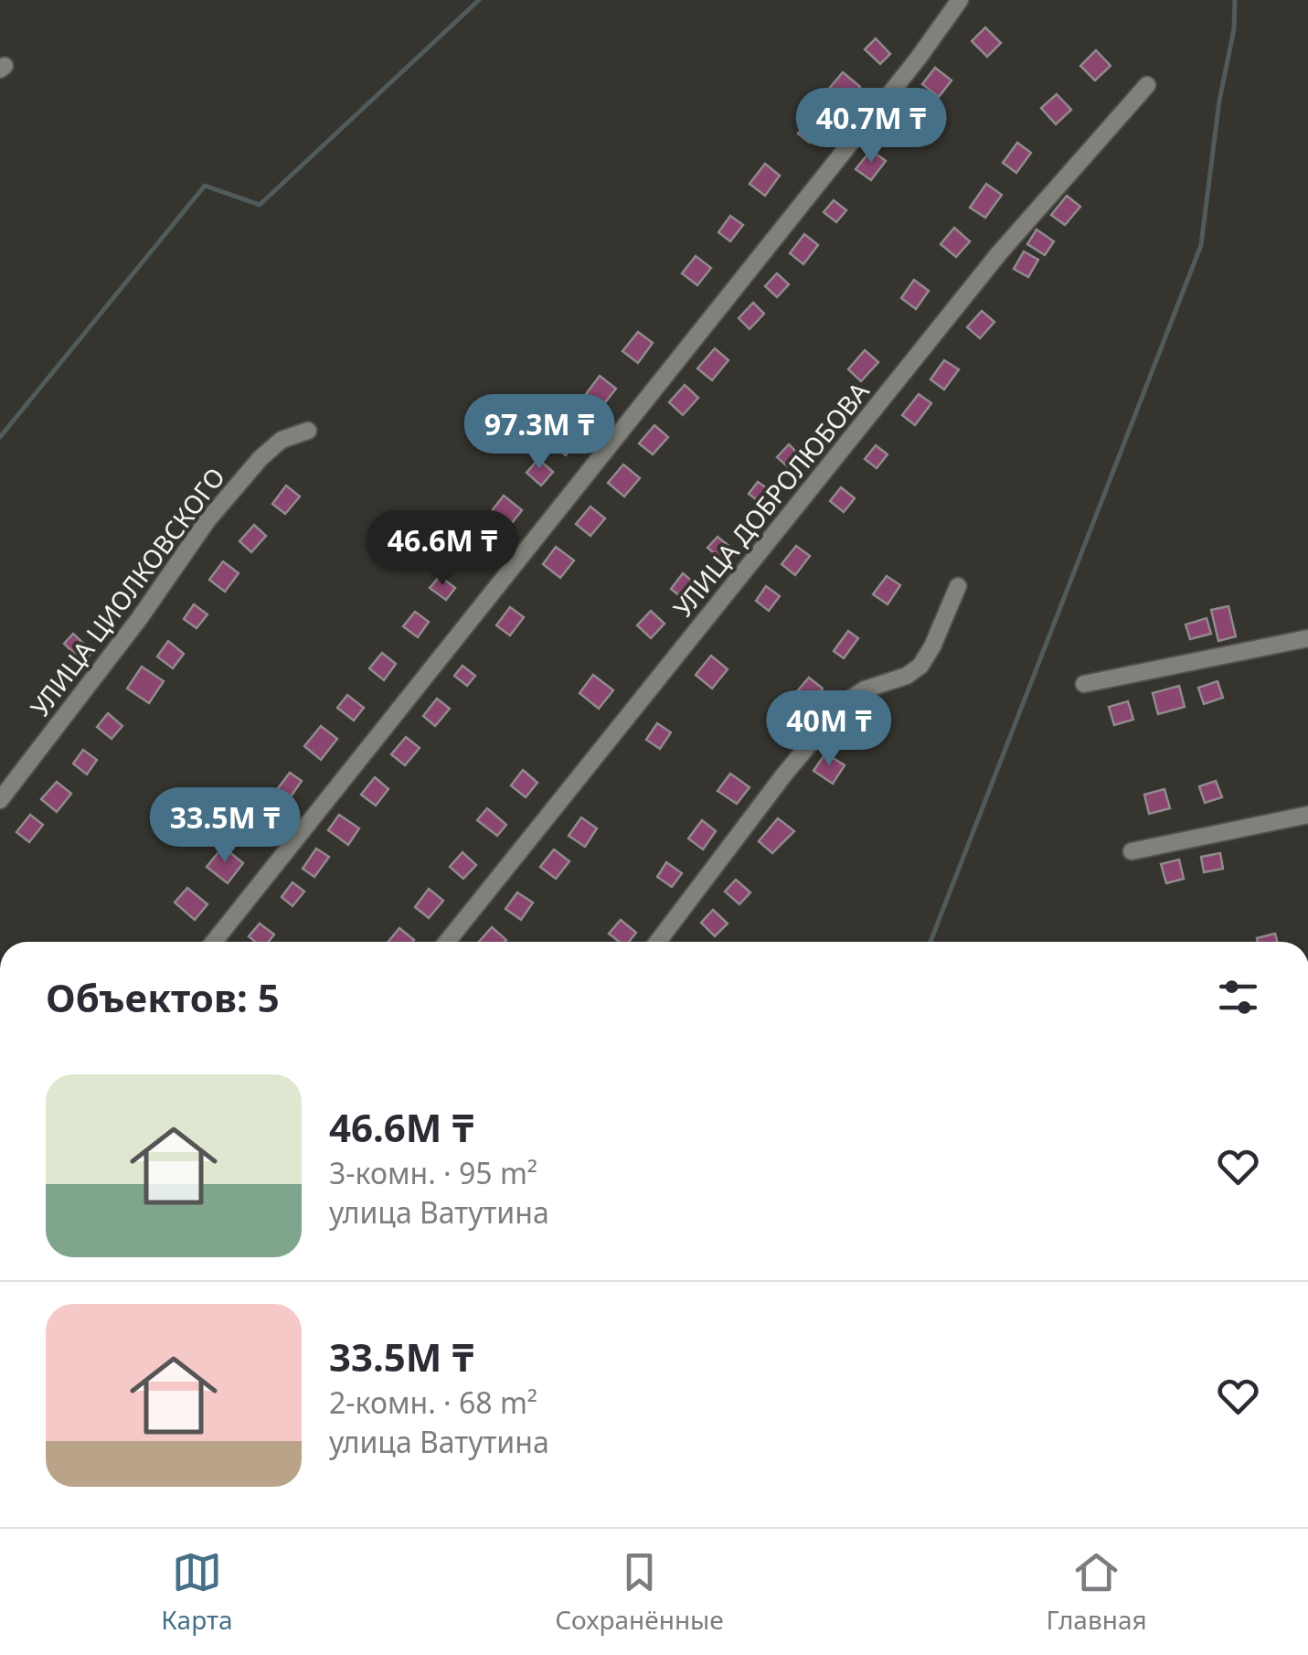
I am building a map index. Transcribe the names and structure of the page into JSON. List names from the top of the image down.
{
  "streets": {
    "street": ["УЛИЦА ДОБРОЛЮБОВА", "УЛИЦА ЦИОЛКОВСКОГО"]
  },
  "page": {
    "price": [
      "40.7M ₸",
      "97.3M ₸",
      "46.6M ₸",
      "40M ₸",
      "33.5M ₸"
    ],
    "heading": "Объектов: 5",
    "list": [
      {
        "name": "46.6M ₸",
        "note": "3-комн. · 95 m² · улица Ватутина"
      },
      {
        "name": "33.5M ₸",
        "note": "2-комн. · 68 m² · улица Ватутина"
      }
    ],
    "tabs": ["Карта", "Сохранённые", "Главная"]
  }
}
